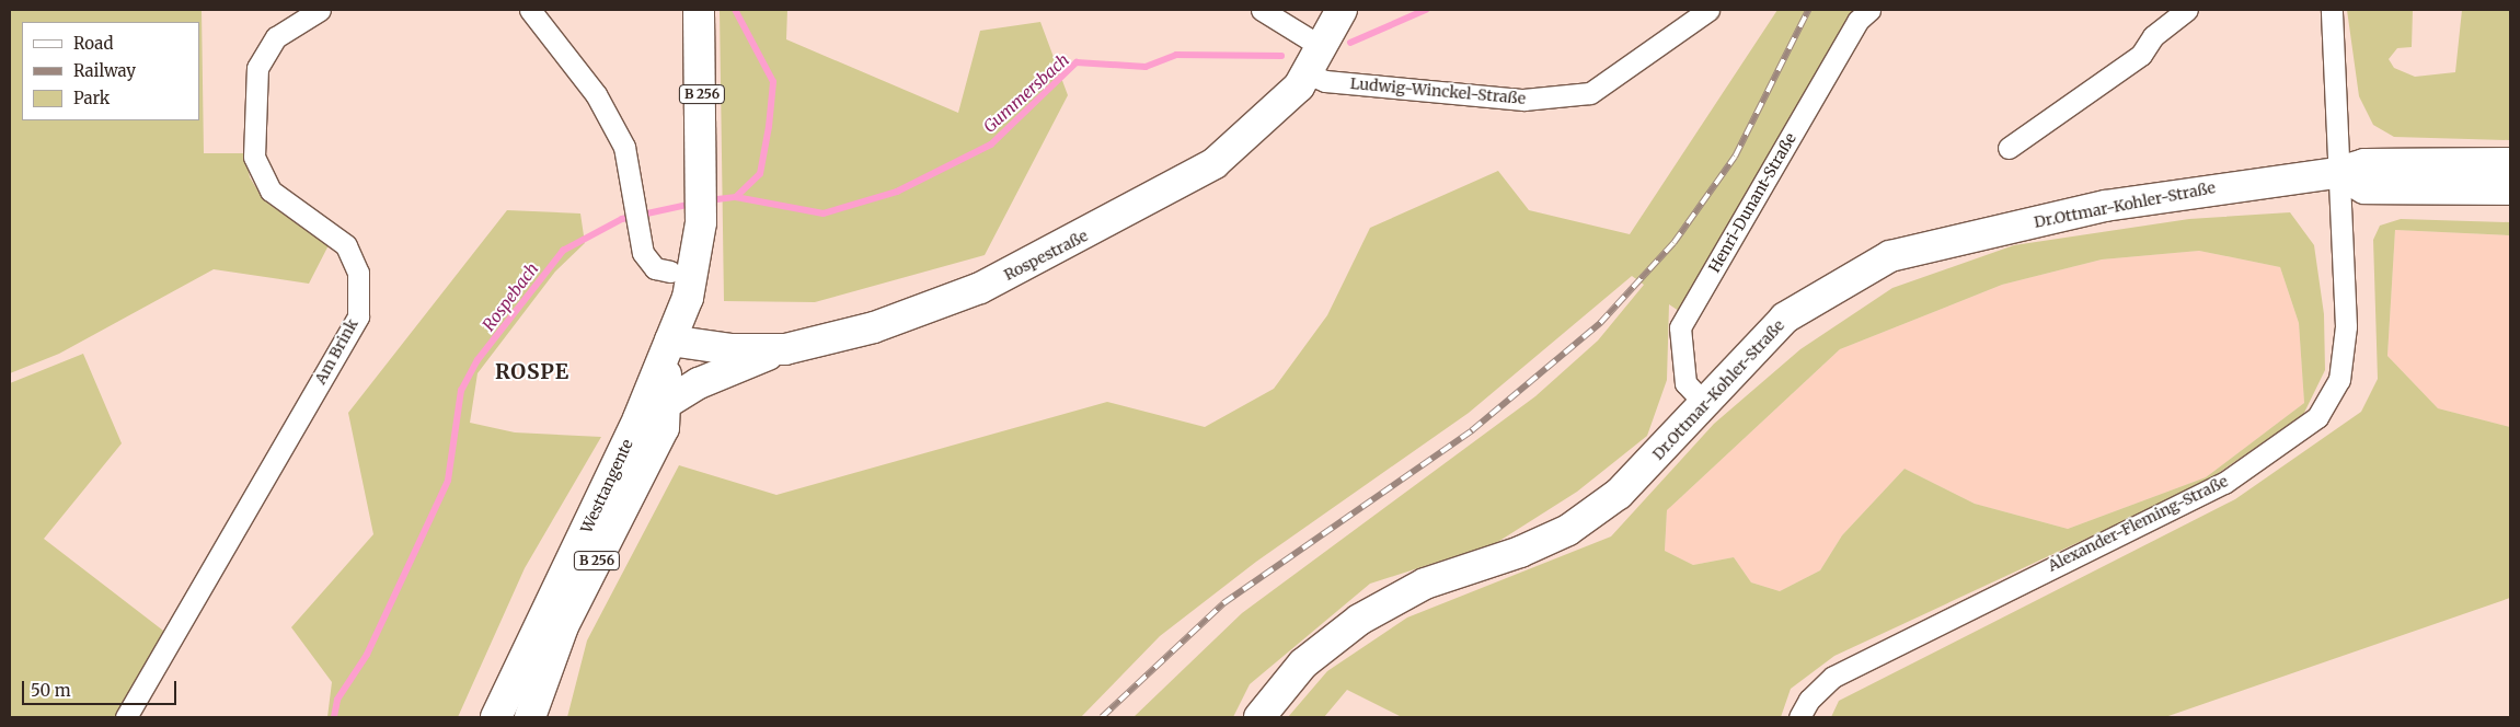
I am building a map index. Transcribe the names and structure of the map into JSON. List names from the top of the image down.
{
  "streets": {
    "street": [
      "Ludwig-Winckel-Straße",
      "B 256",
      "Henri-Dunant-Straße",
      "Dr.Ottmar-Kohler-Straße",
      "Rospestraße",
      "Am Brink",
      "Westtangente",
      "Alexander-Fleming-Straße"
    ]
  },
  "crossings": [
    ["Ludwig-Winckel-Straße", "Rospestraße"],
    ["Henri-Dunant-Straße", "Dr.Ottmar-Kohler-Straße"],
    ["Dr.Ottmar-Kohler-Straße", "Alexander-Fleming-Straße"],
    ["Rospestraße", "Westtangente"]
  ],
  "districts": ["ROSPE"],
  "water": ["Gummersbach", "Rospebach"],
  "legend": ["Road", "Railway", "Park"],
  "scale_bar": "50 m"
}
